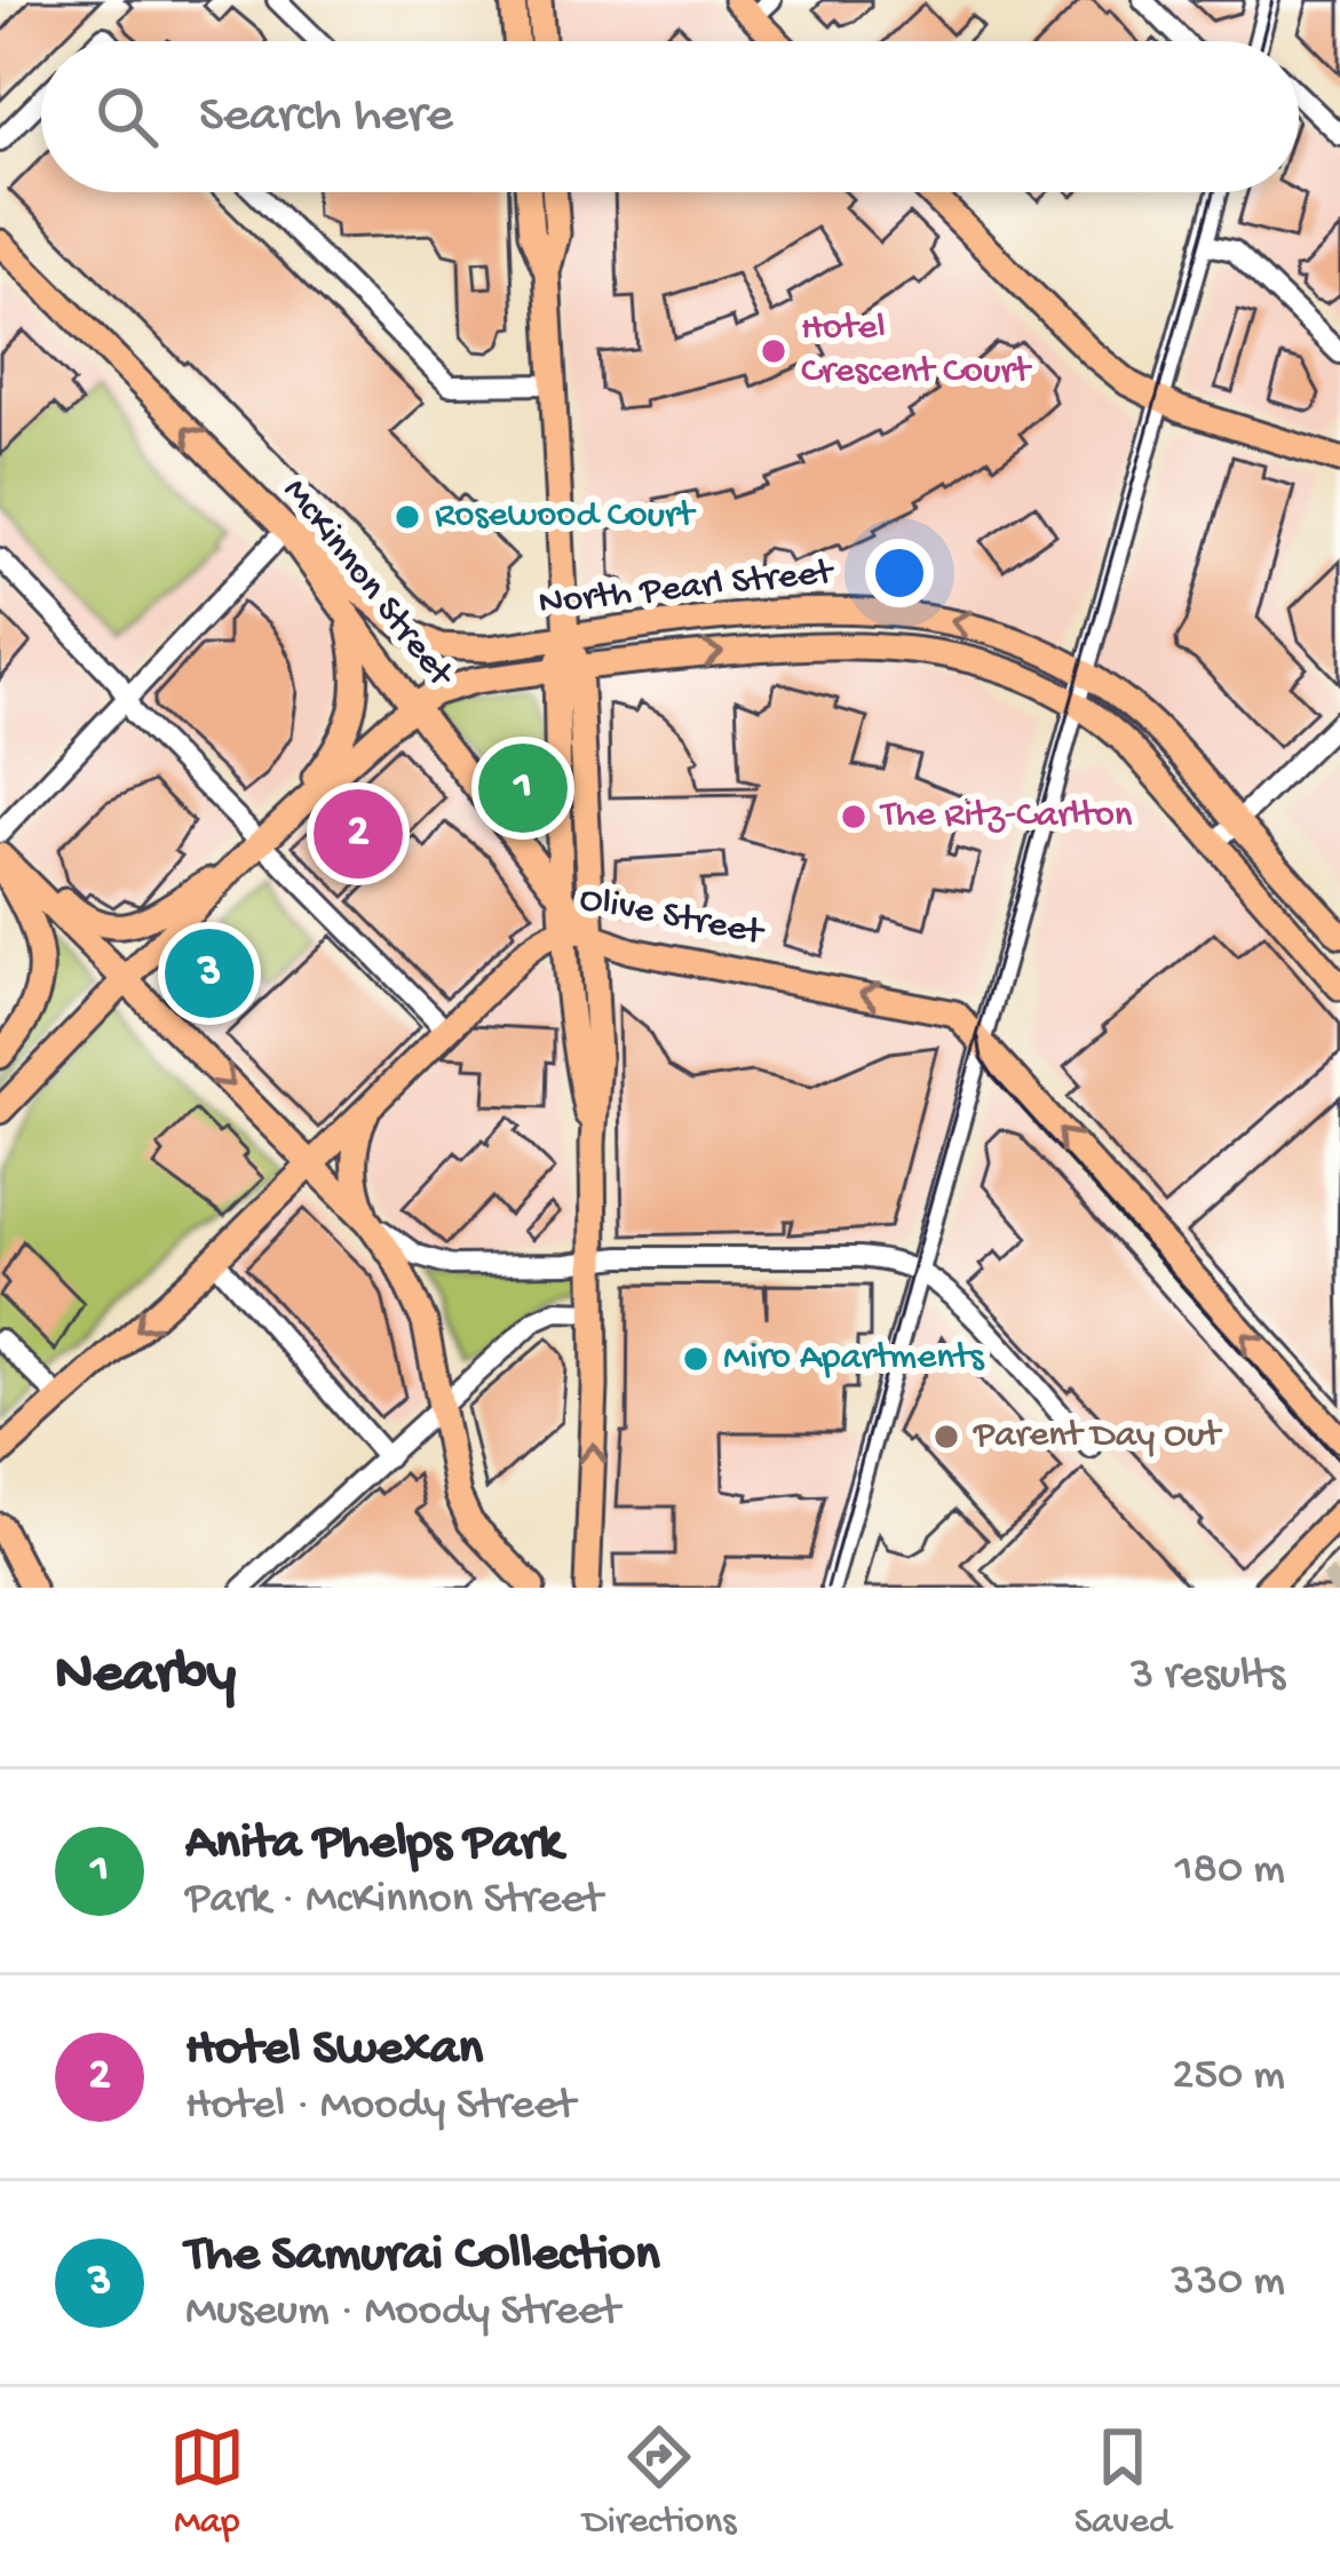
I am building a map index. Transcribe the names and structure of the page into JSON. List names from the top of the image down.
{
  "streets": {
    "main road": ["McKinnon Street", "North Pearl Street", "Olive Street"]
  },
  "crossings": [
    ["McKinnon Street", "North Pearl Street"],
    ["McKinnon Street", "Olive Street"]
  ],
  "one_way": ["McKinnon Street", "Olive Street"],
  "places": [
    "Hotel Crescent Court",
    "Rosewood Court",
    "The Ritz-Carlton",
    "Miro Apartments",
    "Parent Day Out"
  ],
  "page": {
    "search": "Search here",
    "pins": ["1", "2", "3"],
    "heading": ["Nearby", "3 results"],
    "list": [
      {
        "mark": "1",
        "name": "Anita Phelps Park",
        "note": "Park · McKinnon Street",
        "value": "180 m"
      },
      {
        "mark": "2",
        "name": "Hotel Swexan",
        "note": "Hotel · Moody Street",
        "value": "250 m"
      },
      {
        "mark": "3",
        "name": "The Samurai Collection",
        "note": "Museum · Moody Street",
        "value": "330 m"
      }
    ],
    "nav": ["Map", "Directions", "Saved"]
  }
}
